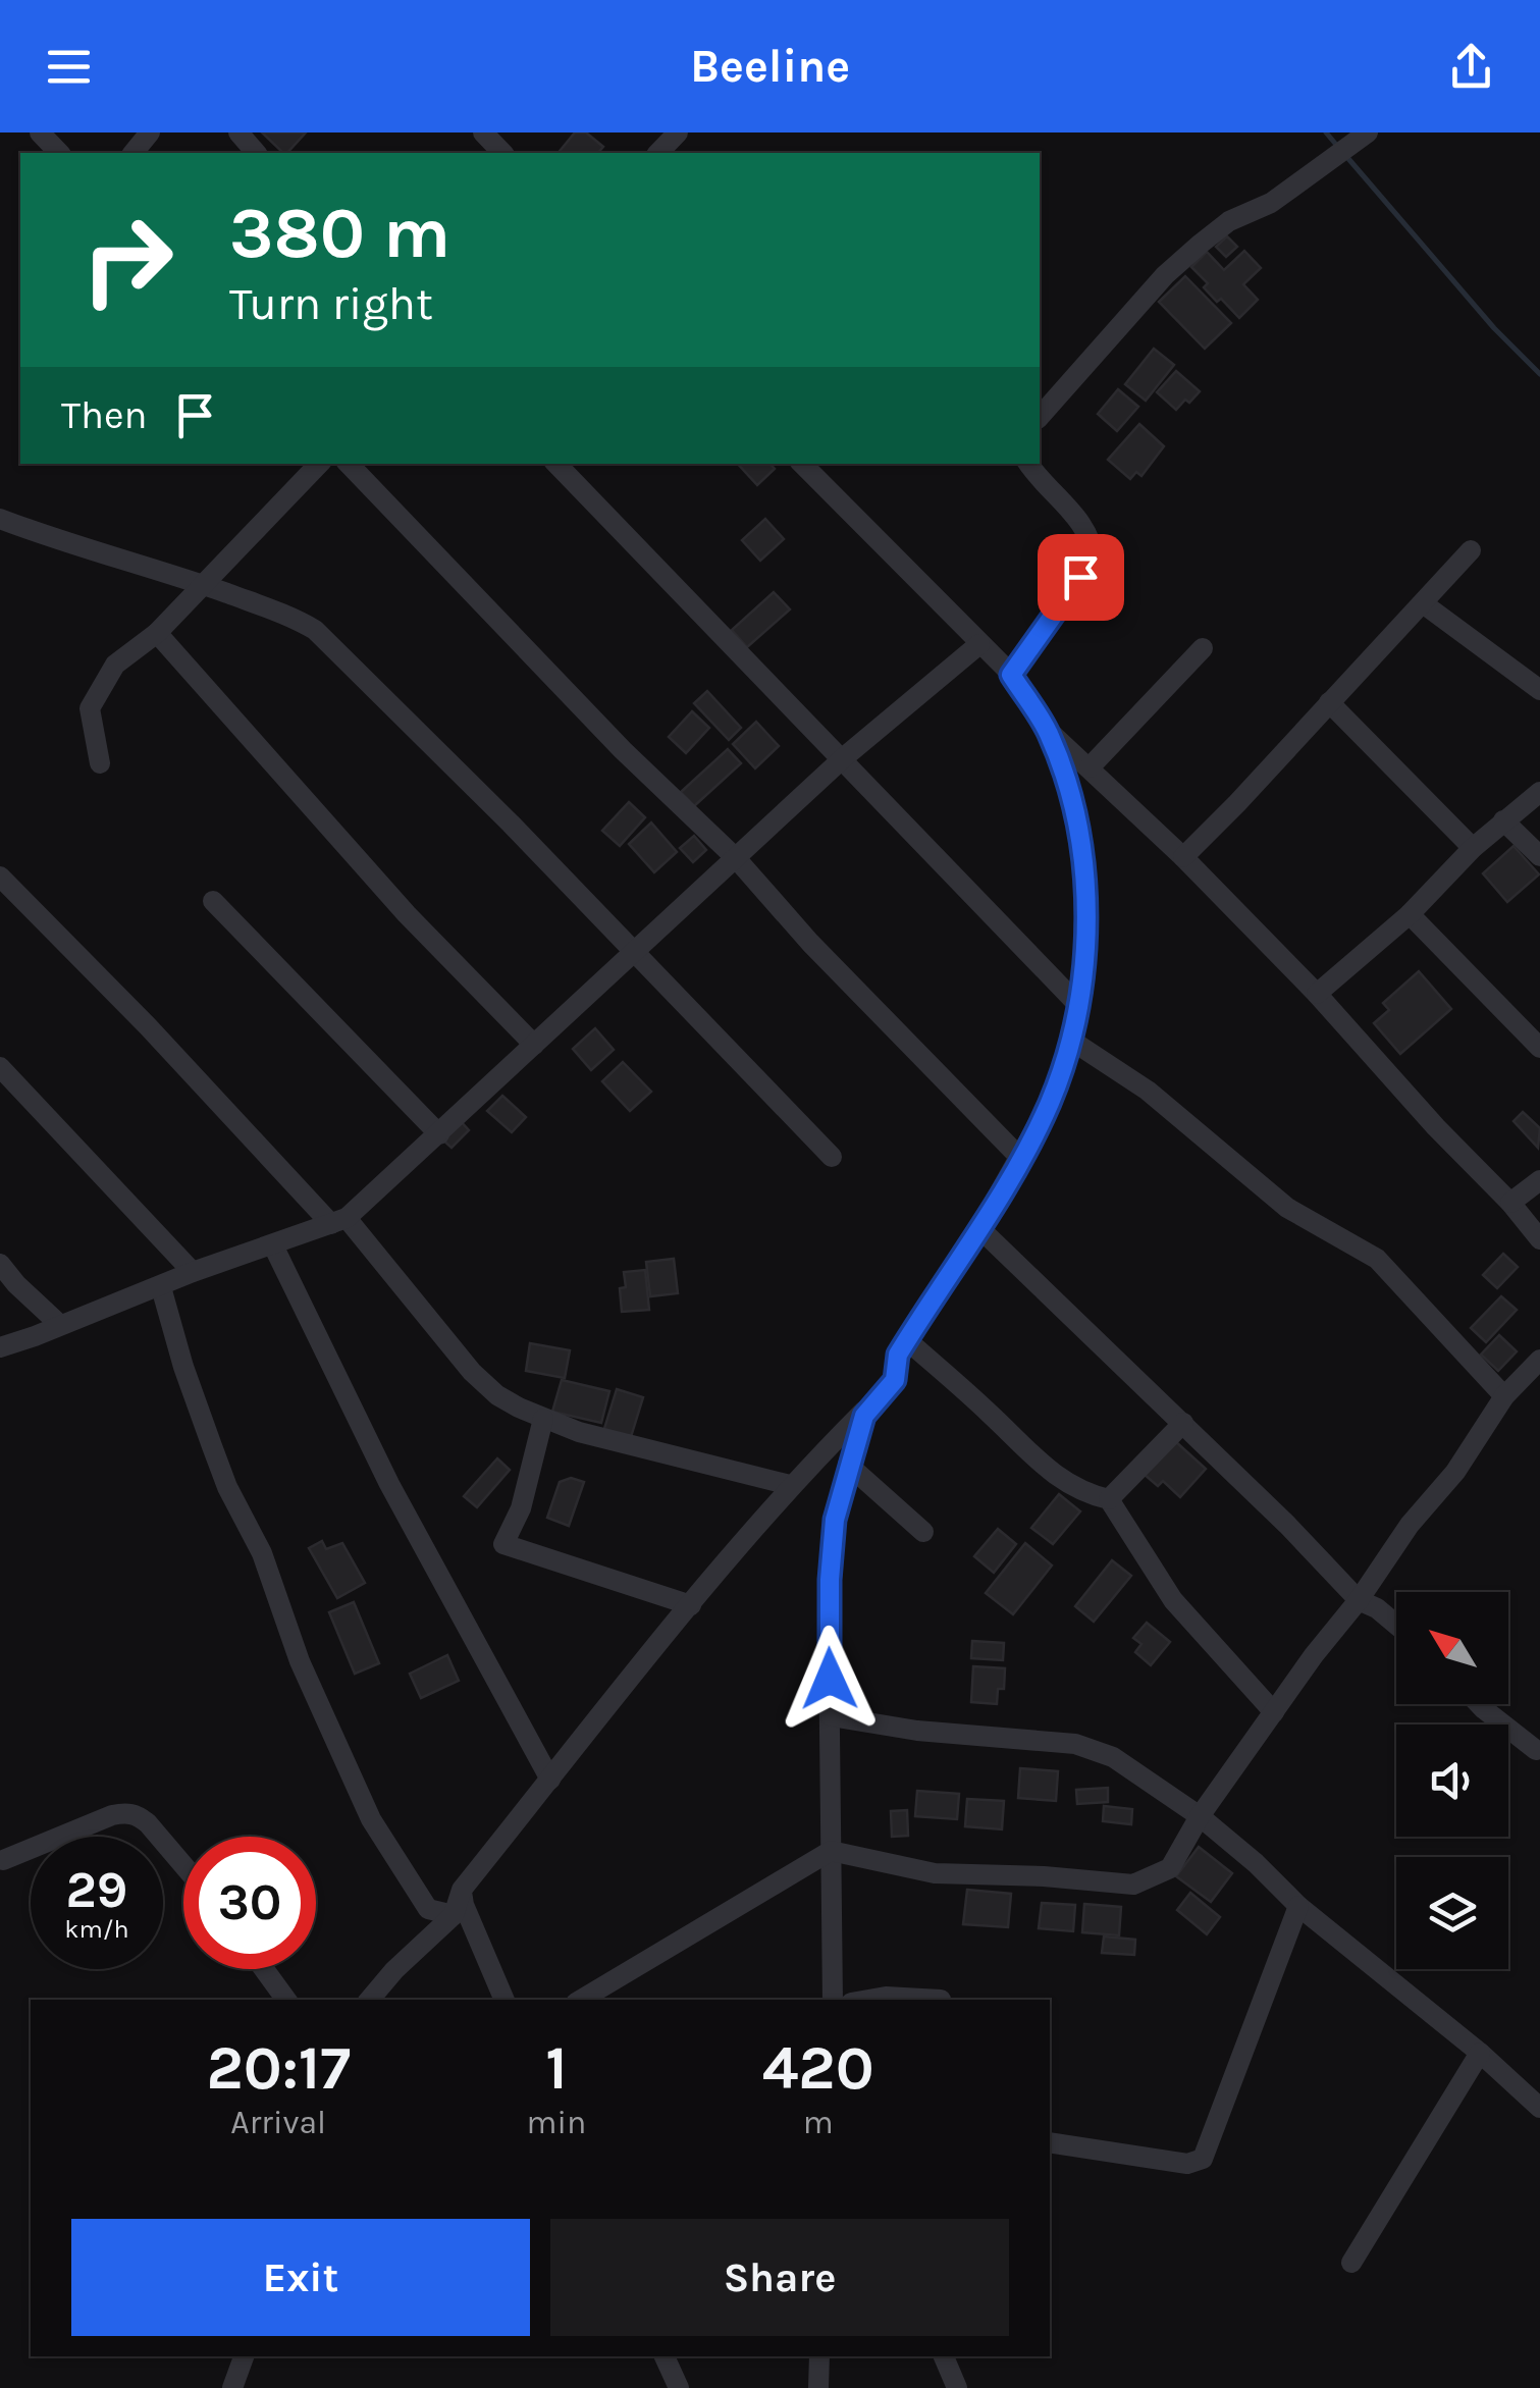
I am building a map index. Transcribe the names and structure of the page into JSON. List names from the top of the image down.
{
  "north": "top left",
  "page": {
    "header": "Beeline",
    "turn": ["380 m", "Turn right"],
    "then": "Then",
    "speed": "29 km/h",
    "limit": "30",
    "eta": [
      "20:17",
      "Arrival",
      "1",
      "min",
      "420",
      "m"
    ],
    "buttons": ["Exit", "Share"]
  }
}
